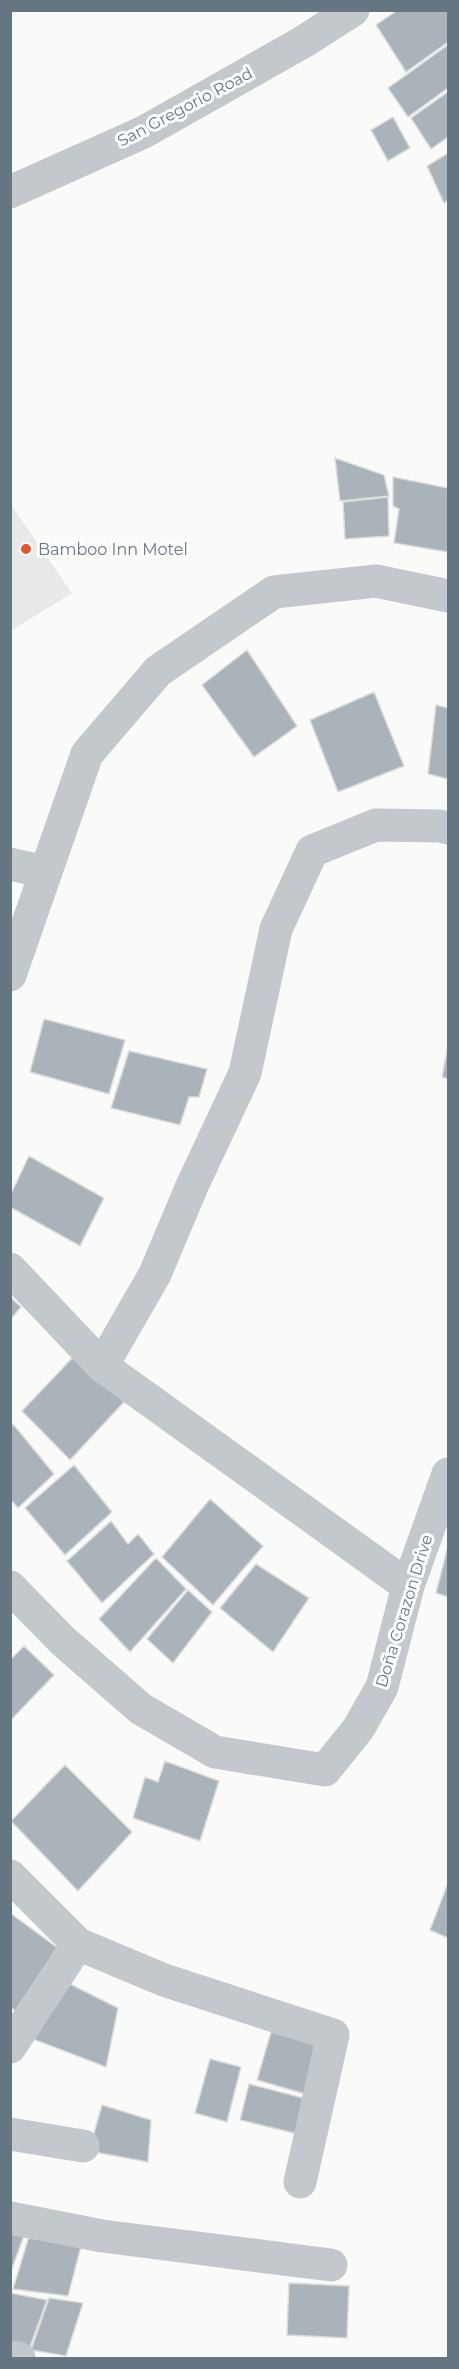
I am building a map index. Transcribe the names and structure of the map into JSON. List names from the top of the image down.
{
  "streets": {
    "street": ["San Gregorio Road", "Doña Corazon Drive"]
  },
  "places": ["Bamboo Inn Motel"]
}
